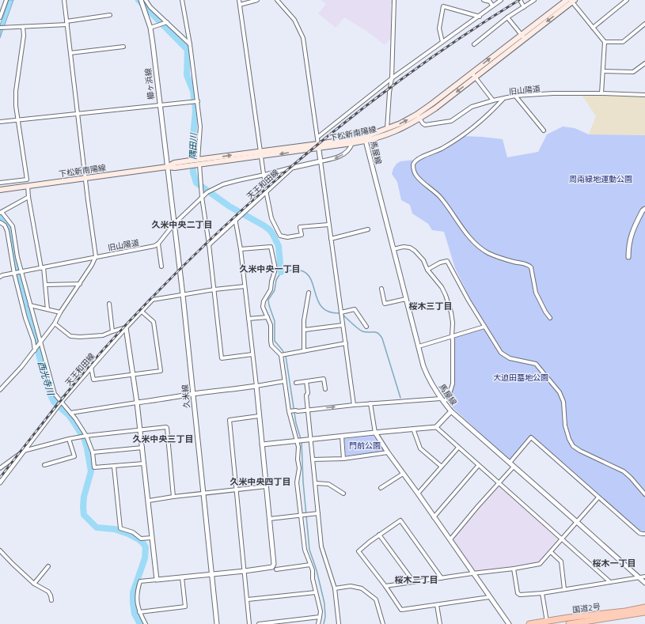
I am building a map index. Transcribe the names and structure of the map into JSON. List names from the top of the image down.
{
  "streets": {
    "highway": ["国道2号"],
    "main road": ["下松新南陽線"],
    "street": [
      "櫛ヶ浜線",
      "旧山陽道",
      "馬屋線",
      "天王和田線",
      "久米線"
    ]
  },
  "crossings": [
    ["櫛ヶ浜線", "下松新南陽線"],
    ["櫛ヶ浜線", "久米線"],
    ["旧山陽道", "下松新南陽線"],
    ["下松新南陽線", "馬屋線"],
    ["下松新南陽線", "久米線"]
  ],
  "districts": [
    "久米中央二丁目",
    "久米中央一丁目",
    "桜木三丁目",
    "久米中央三丁目",
    "久米中央四丁目",
    "桜木一丁目",
    "桜木二丁目"
  ],
  "water": ["隅田川", "西光寺川"],
  "parks": ["周南緑地運動公園", "大迫田墓地公園", "門前公園"]
}
